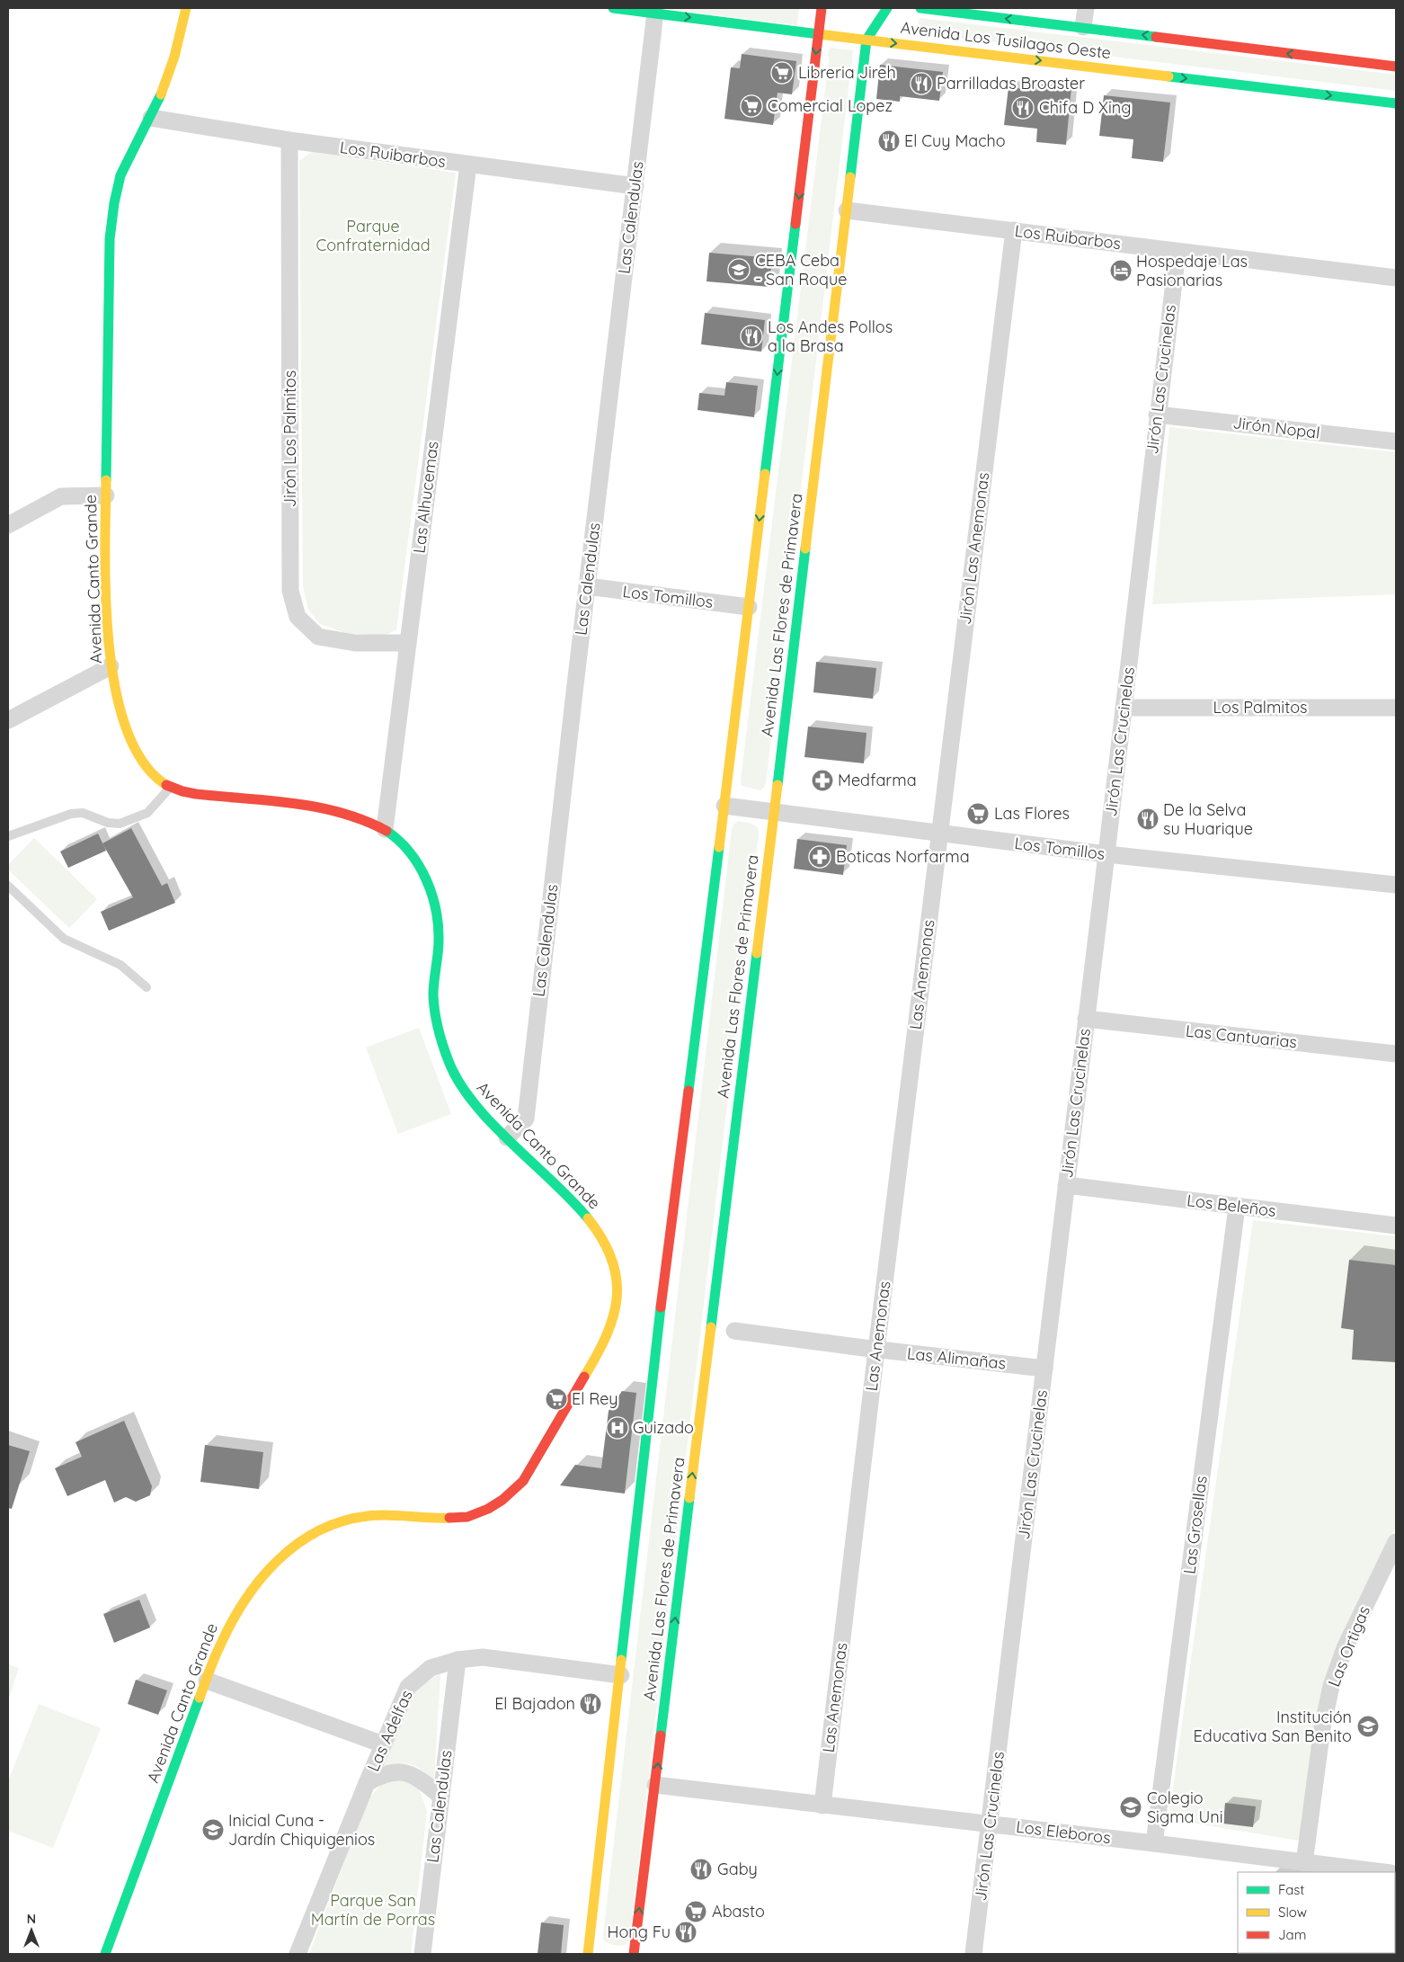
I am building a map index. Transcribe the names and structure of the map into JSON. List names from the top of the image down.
{
  "streets": {
    "main road": ["Avenida Los Tusilagos Oeste", "Avenida Canto Grande", "Avenida Las Flores de Primavera"],
    "street": [
      "Los Ruibarbos",
      "Las Calendulas",
      "Jirón Las Crucinelas",
      "Jirón Nopal",
      "Jirón Los Palmitos",
      "Las Alhucemas",
      "Jirón Las Anemonas",
      "Los Tomillos",
      "Los Palmitos",
      "Las Anemonas",
      "Las Cantuarias",
      "Los Beleños",
      "Las Alimañas",
      "Las Grosellas",
      "Las Ortigas",
      "Las Adelfas",
      "Los Eleboros"
    ]
  },
  "crossings": [
    ["Avenida Los Tusilagos Oeste", "Las Calendulas"],
    ["Avenida Los Tusilagos Oeste", "Avenida Las Flores de Primavera"],
    ["Los Ruibarbos", "Las Calendulas"],
    ["Los Ruibarbos", "Jirón Las Crucinelas"],
    ["Los Ruibarbos", "Jirón Los Palmitos"],
    ["Los Ruibarbos", "Las Alhucemas"],
    ["Los Ruibarbos", "Jirón Las Anemonas"],
    ["Los Ruibarbos", "Avenida Canto Grande"],
    ["Los Ruibarbos", "Avenida Las Flores de Primavera"],
    ["Las Calendulas", "Avenida Canto Grande"],
    ["Las Calendulas", "Los Tomillos"],
    ["Las Calendulas", "Las Adelfas"],
    ["Jirón Las Crucinelas", "Jirón Nopal"],
    ["Jirón Las Crucinelas", "Los Tomillos"],
    ["Jirón Las Crucinelas", "Los Palmitos"],
    ["Jirón Las Crucinelas", "Las Cantuarias"],
    ["Jirón Las Crucinelas", "Los Beleños"],
    ["Jirón Las Crucinelas", "Las Alimañas"],
    ["Jirón Las Crucinelas", "Los Eleboros"],
    ["Jirón Los Palmitos", "Las Alhucemas"],
    ["Las Alhucemas", "Avenida Canto Grande"],
    ["Jirón Las Anemonas", "Los Tomillos"],
    ["Jirón Las Anemonas", "Las Anemonas"],
    ["Los Tomillos", "Avenida Las Flores de Primavera"],
    ["Avenida Las Flores de Primavera", "Las Adelfas"],
    ["Avenida Las Flores de Primavera", "Los Eleboros"],
    ["Las Anemonas", "Las Alimañas"],
    ["Las Anemonas", "Los Eleboros"],
    ["Los Beleños", "Las Grosellas"],
    ["Las Grosellas", "Los Eleboros"],
    ["Las Ortigas", "Los Eleboros"]
  ],
  "parks": ["Parque Confraternidad", "Parque San Martín de Porras"],
  "places": {
    "supermarket": [
      "Libreria Jireh",
      "Comercial Lopez",
      "Las Flores",
      "El Rey",
      "Abasto"
    ],
    "restaurant": [
      "Parrilladas Broaster",
      "Chifa D Xing",
      "El Cuy Macho",
      "Los Andes Pollos a la Brasa",
      "De la Selva su Huarique",
      "El Bajadon",
      "Gaby",
      "Hong Fu"
    ],
    "school or university": [
      "CEBA Ceba - San Roque",
      "Institución Educativa San Benito",
      "Colegio Sigma Uni",
      "Inicial Cuna - Jardín Chiquigenios"
    ],
    "hotel": ["Hospedaje Las Pasionarias"],
    "pharmacy": ["Medfarma", "Boticas Norfarma"],
    "hospital": ["Guizado"]
  },
  "legend": ["Fast", "Slow", "Jam"],
  "north": "top"
}
